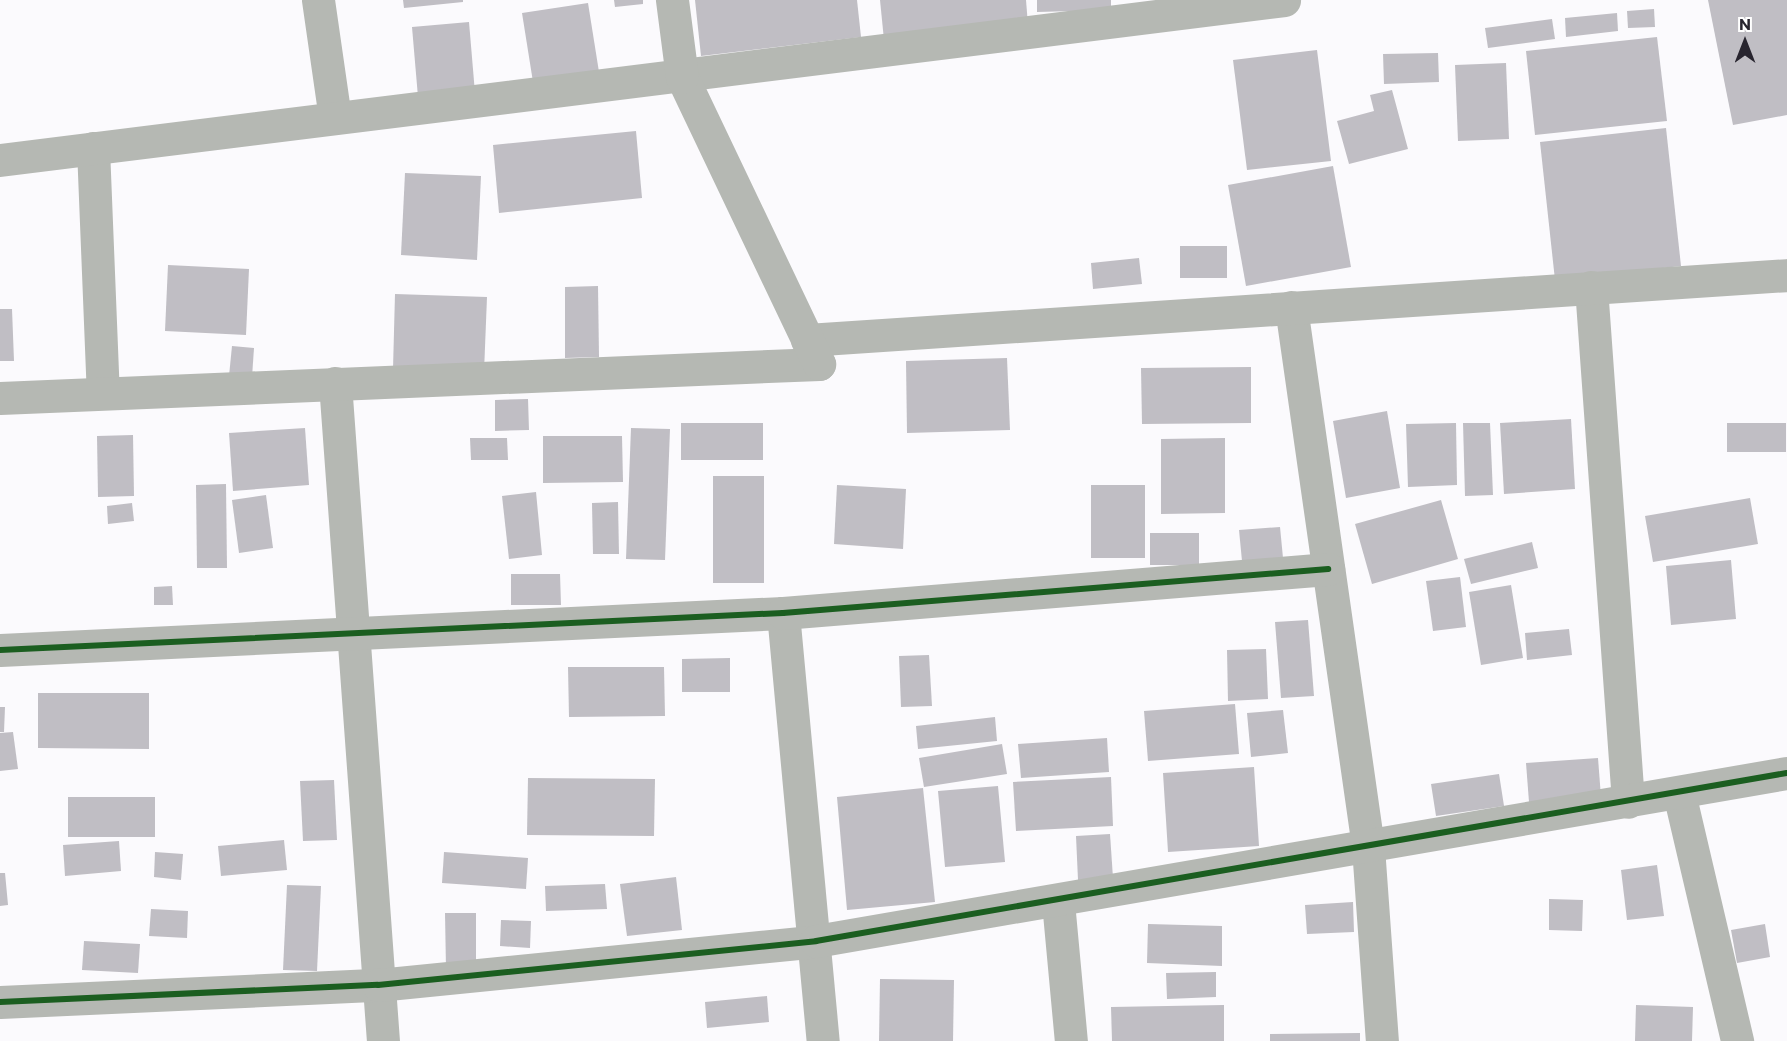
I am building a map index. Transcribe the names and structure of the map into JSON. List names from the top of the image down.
{
  "north": "top"
}
